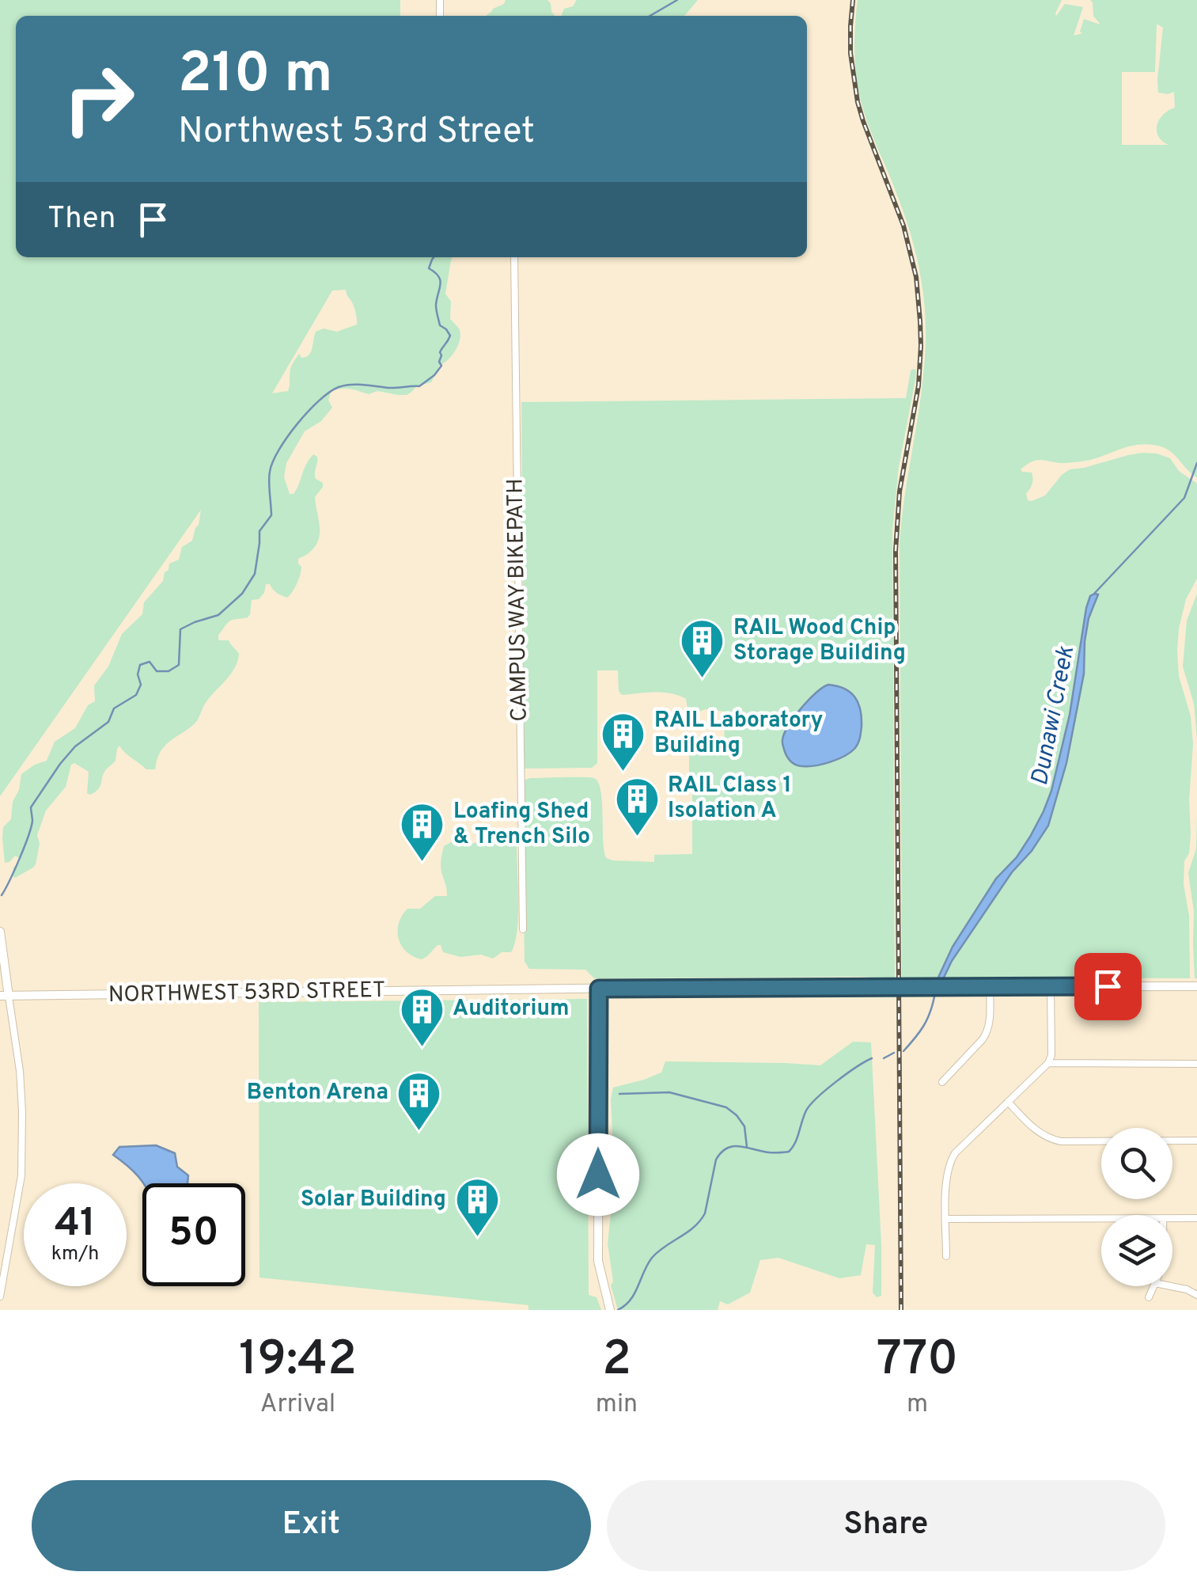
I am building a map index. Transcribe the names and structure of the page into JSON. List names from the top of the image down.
{
  "streets": {
    "main road": ["NORTHWEST 53RD STREET"],
    "street": ["CAMPUS WAY BIKEPATH"]
  },
  "water": ["Dunawi Creek"],
  "places": {
    "building": [
      "RAIL Wood Chip Storage Building",
      "RAIL Laboratory Building",
      "RAIL Class 1 Isolation A",
      "Loafing Shed & Trench Silo",
      "Auditorium",
      "Benton Arena",
      "Solar Building"
    ]
  },
  "page": {
    "turn": ["210 m", "Northwest 53rd Street"],
    "then": "Then",
    "speed": "41 km/h",
    "limit": "50",
    "eta": [
      "19:42",
      "Arrival",
      "2",
      "min",
      "770",
      "m"
    ],
    "buttons": ["Exit", "Share"]
  }
}
